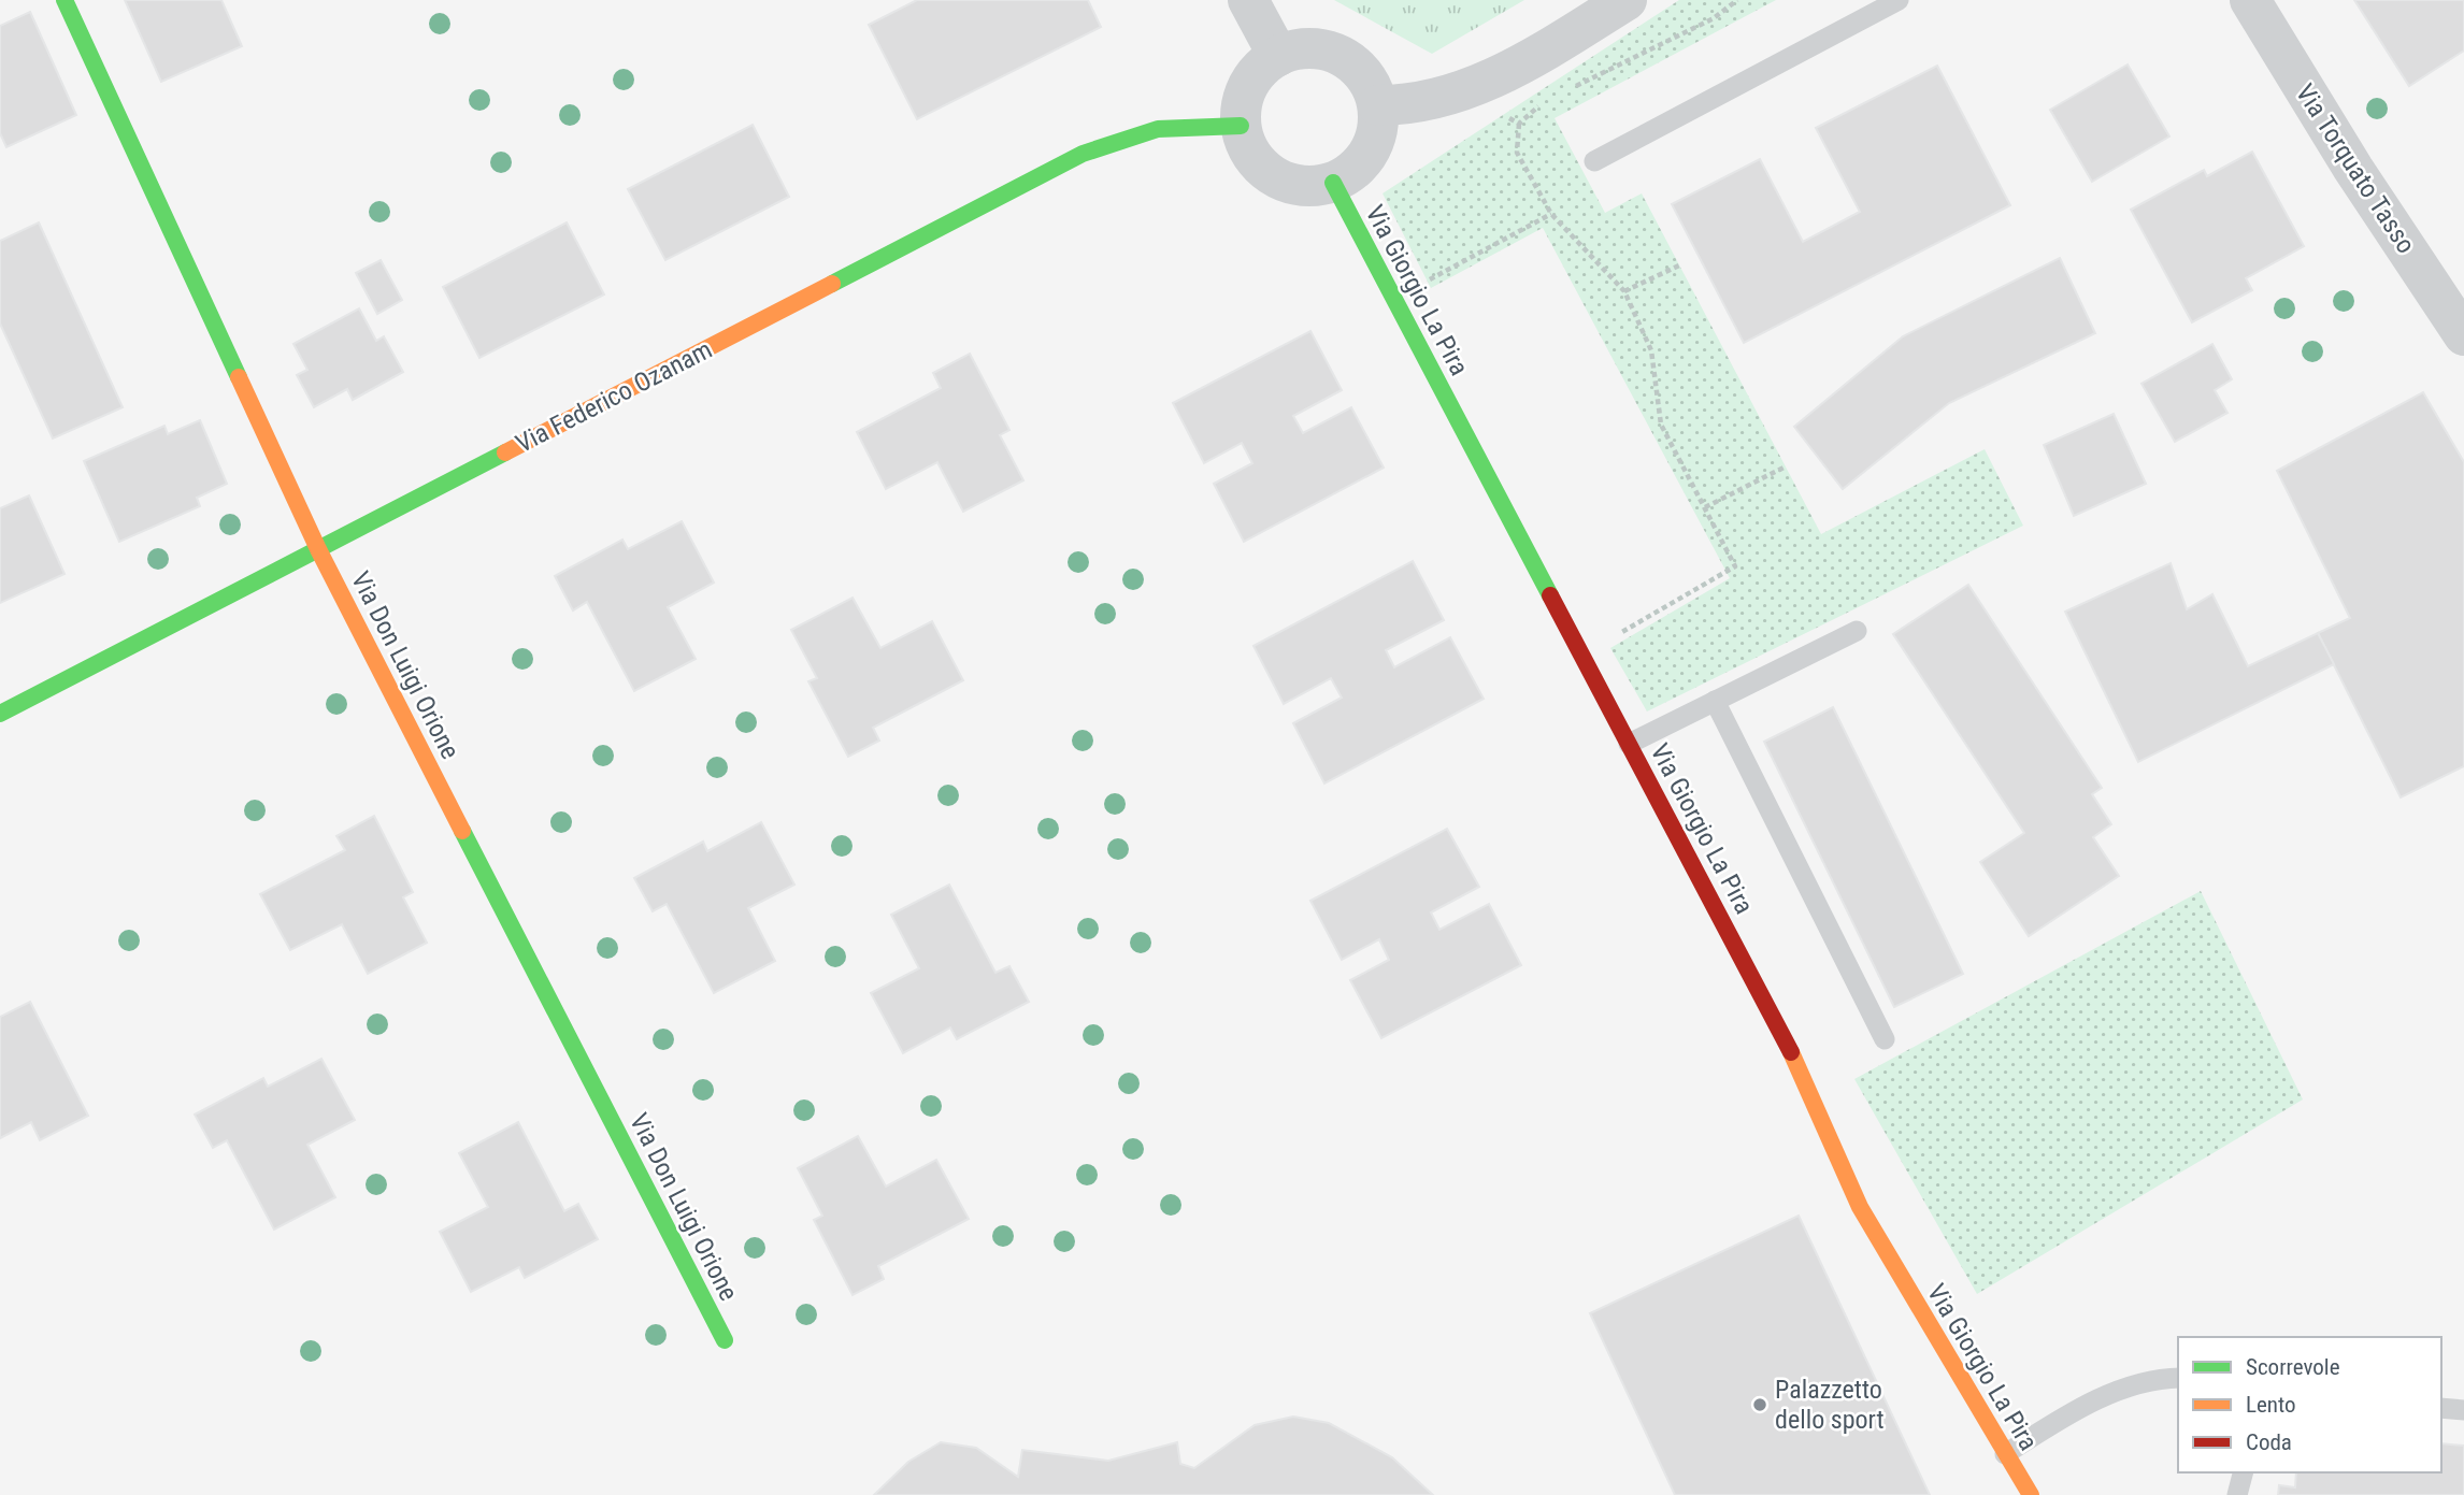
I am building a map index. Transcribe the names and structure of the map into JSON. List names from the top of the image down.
{
  "streets": {
    "street": [
      "Via Torquato Tasso",
      "Via Giorgio La Pira",
      "Via Federico Ozanam",
      "Via Don Luigi Orione"
    ]
  },
  "crossings": [
    ["Via Giorgio La Pira", "Via Federico Ozanam"],
    ["Via Federico Ozanam", "Via Don Luigi Orione"]
  ],
  "places": ["Palazzetto dello sport"],
  "legend": ["Scorrevole", "Lento", "Coda"]
}
